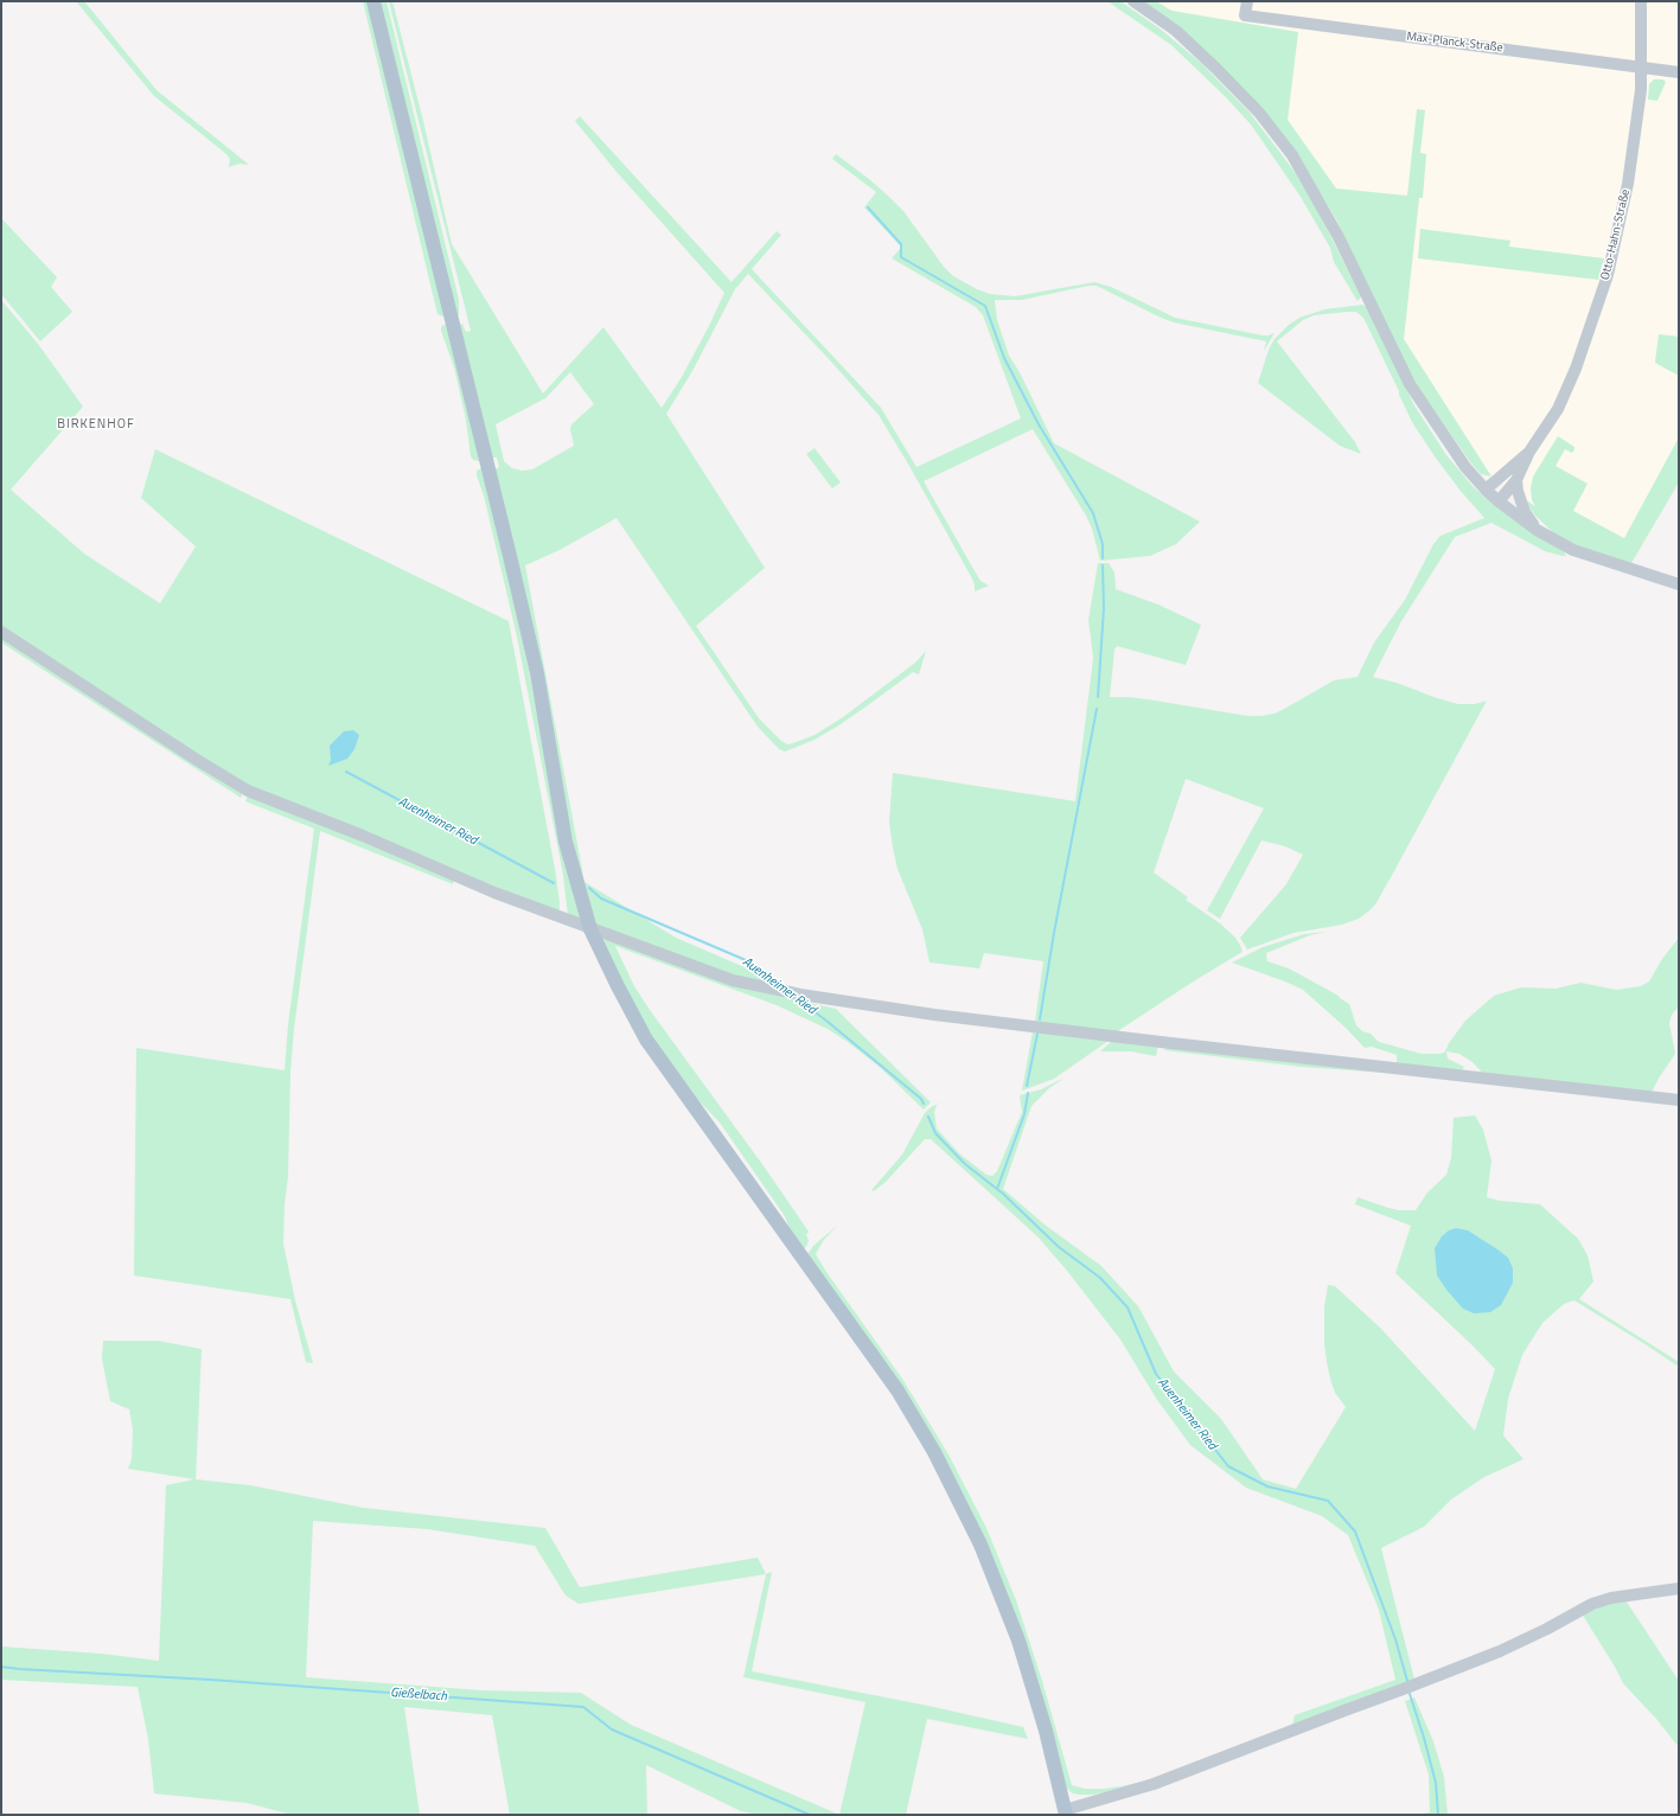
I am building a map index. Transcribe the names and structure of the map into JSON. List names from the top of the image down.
{
  "streets": {
    "street": ["Max-Planck-Straße", "Otto-Hahn-Straße"]
  },
  "crossings": [
    ["Max-Planck-Straße", "Otto-Hahn-Straße"]
  ],
  "districts": ["BIRKENHOF"],
  "water": ["Auenheimer Ried", "Gießelbach"]
}
